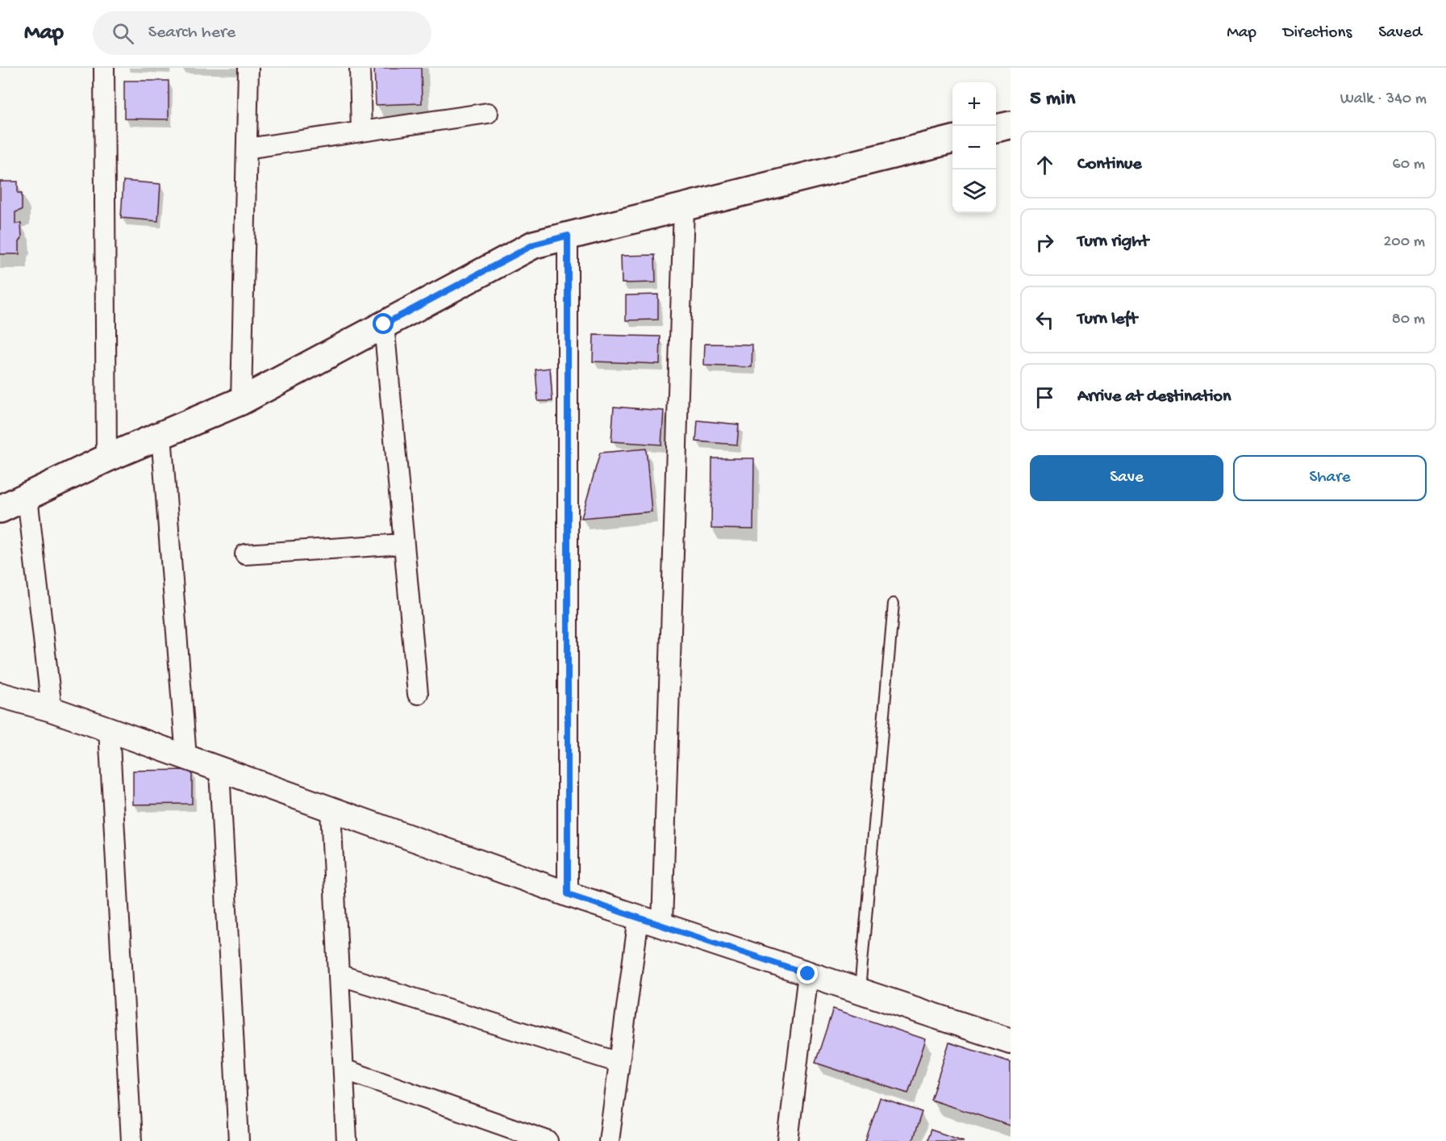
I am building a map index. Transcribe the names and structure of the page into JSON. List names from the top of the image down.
{
  "page": {
    "header": "Map",
    "search": "Search here",
    "nav": ["Map", "Directions", "Saved"],
    "heading": ["5 min", "Walk · 340 m"],
    "map_buttons": ["+", "−"],
    "list": [
      ["Continue", "60 m"],
      ["Turn right", "200 m"],
      ["Turn left", "80 m"],
      "Arrive at destination"
    ],
    "buttons": ["Save", "Share"]
  }
}
